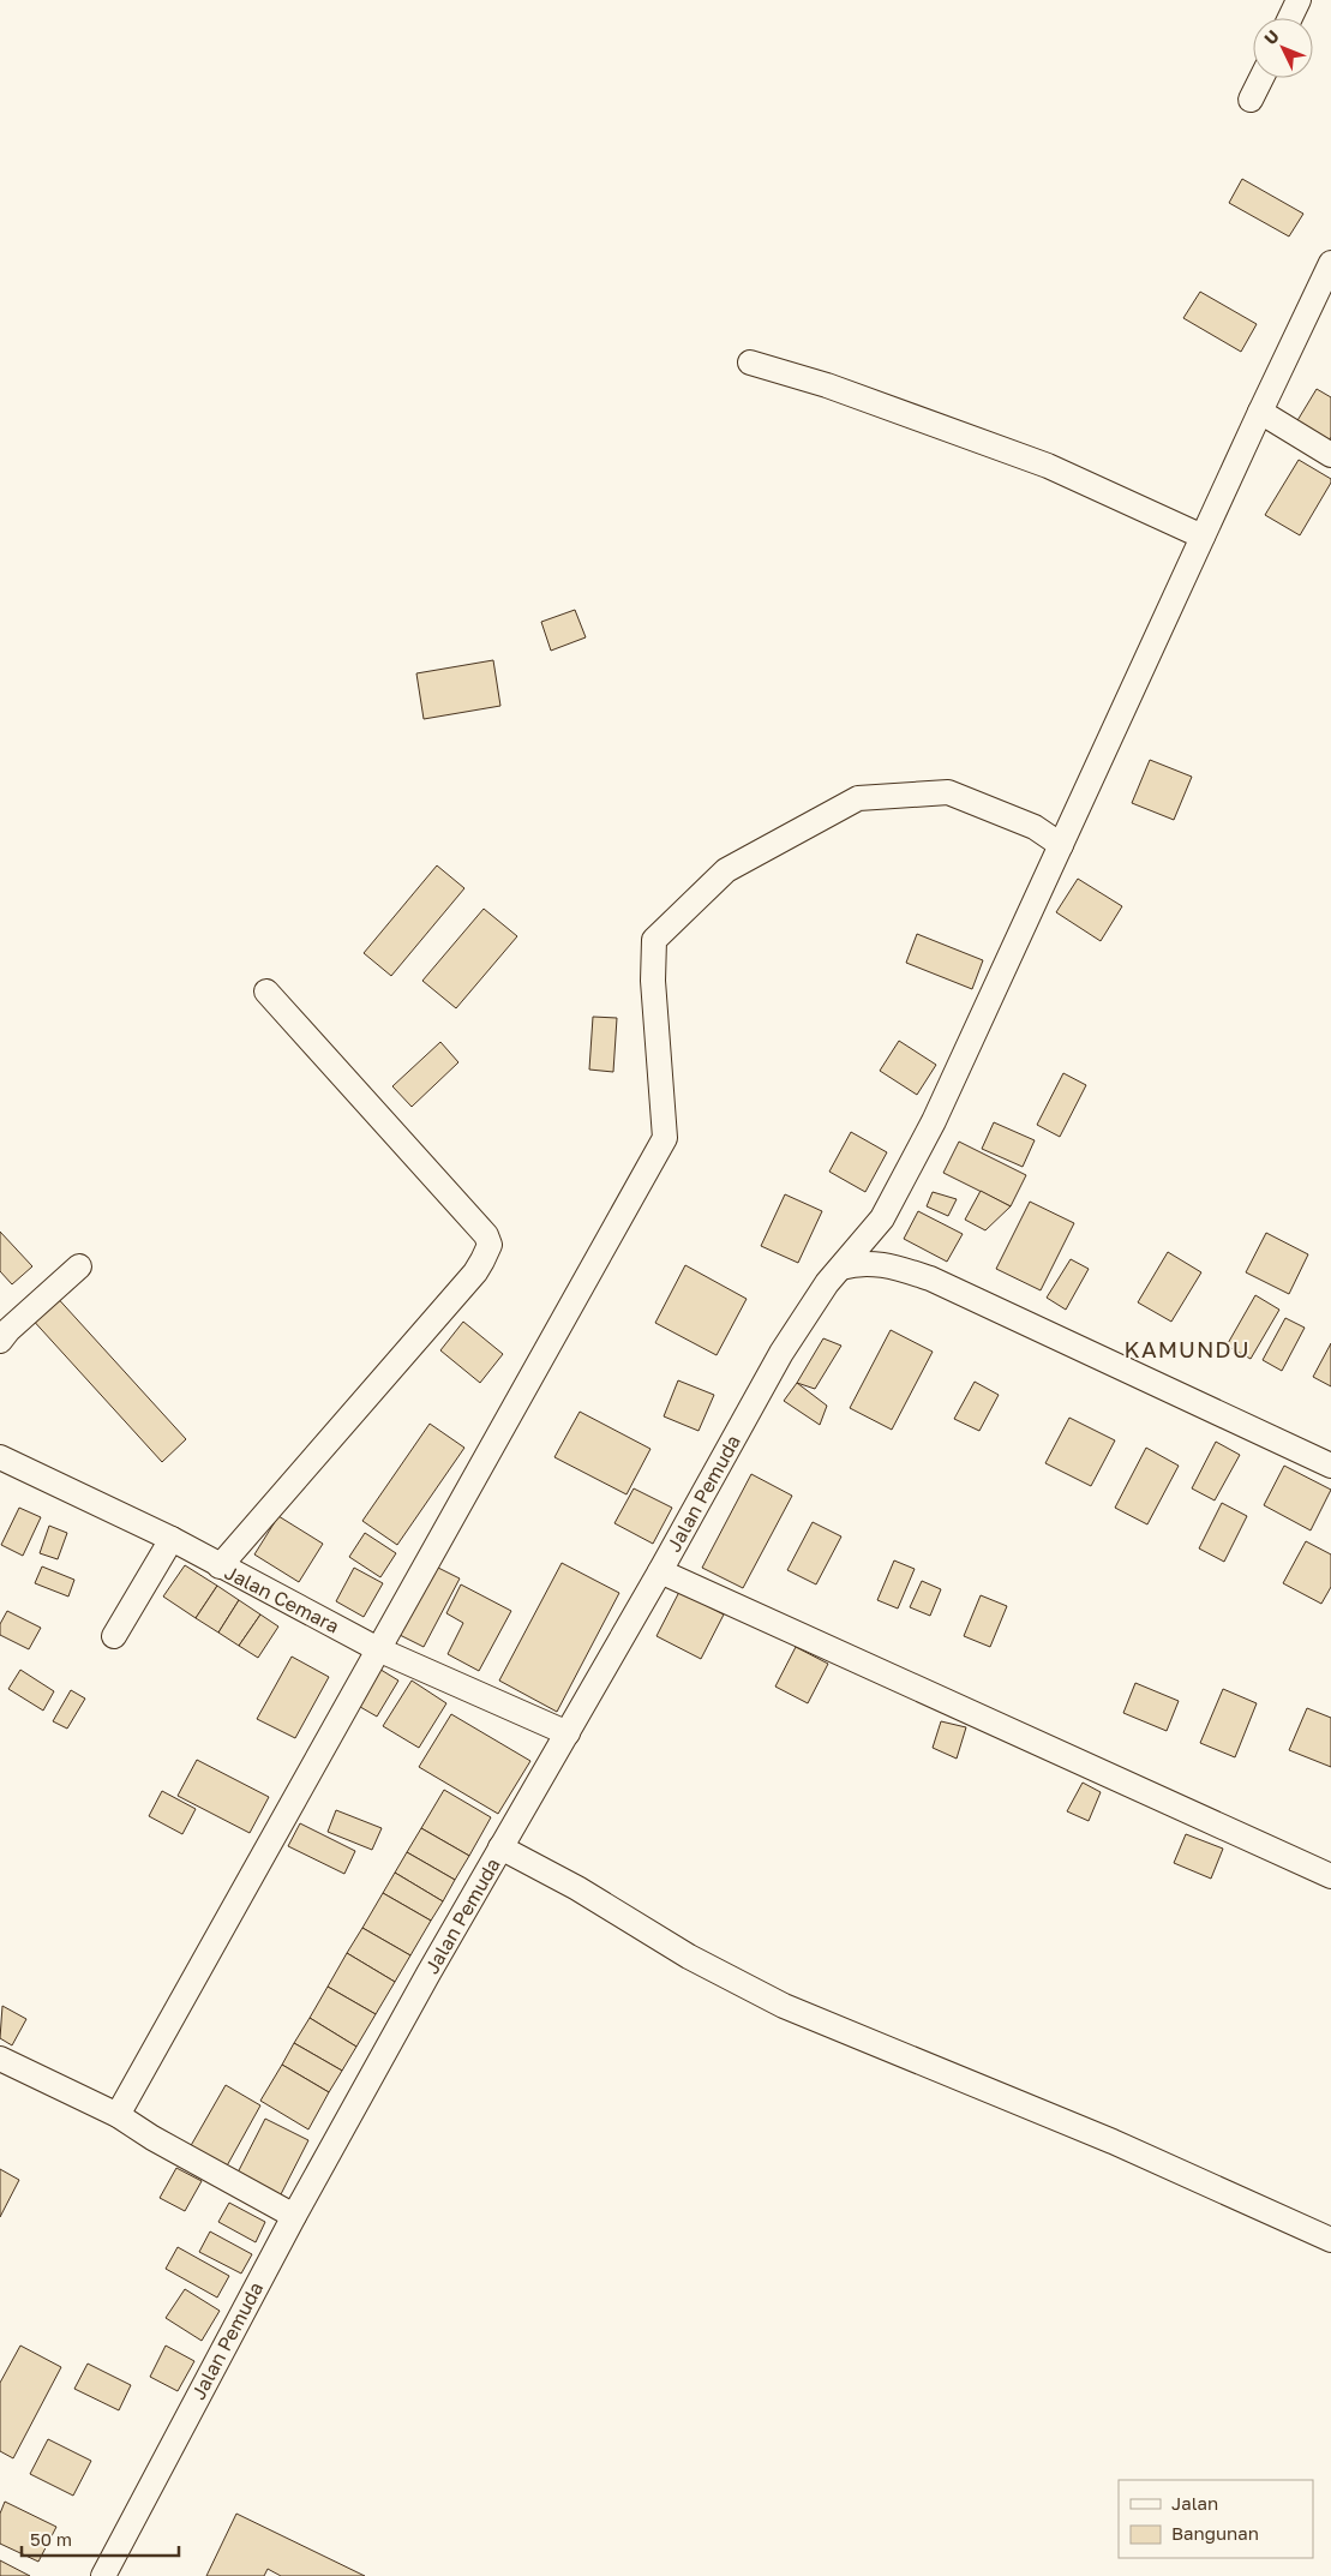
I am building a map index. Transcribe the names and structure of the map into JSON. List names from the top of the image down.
{
  "streets": {
    "street": ["Jalan Pemuda", "Jalan Cemara"]
  },
  "crossings": [
    ["Jalan Pemuda", "Jalan Cemara"]
  ],
  "districts": ["KAMUNDU"],
  "legend": ["Jalan", "Bangunan"],
  "scale_bar": "50 m",
  "north": "top left"
}
